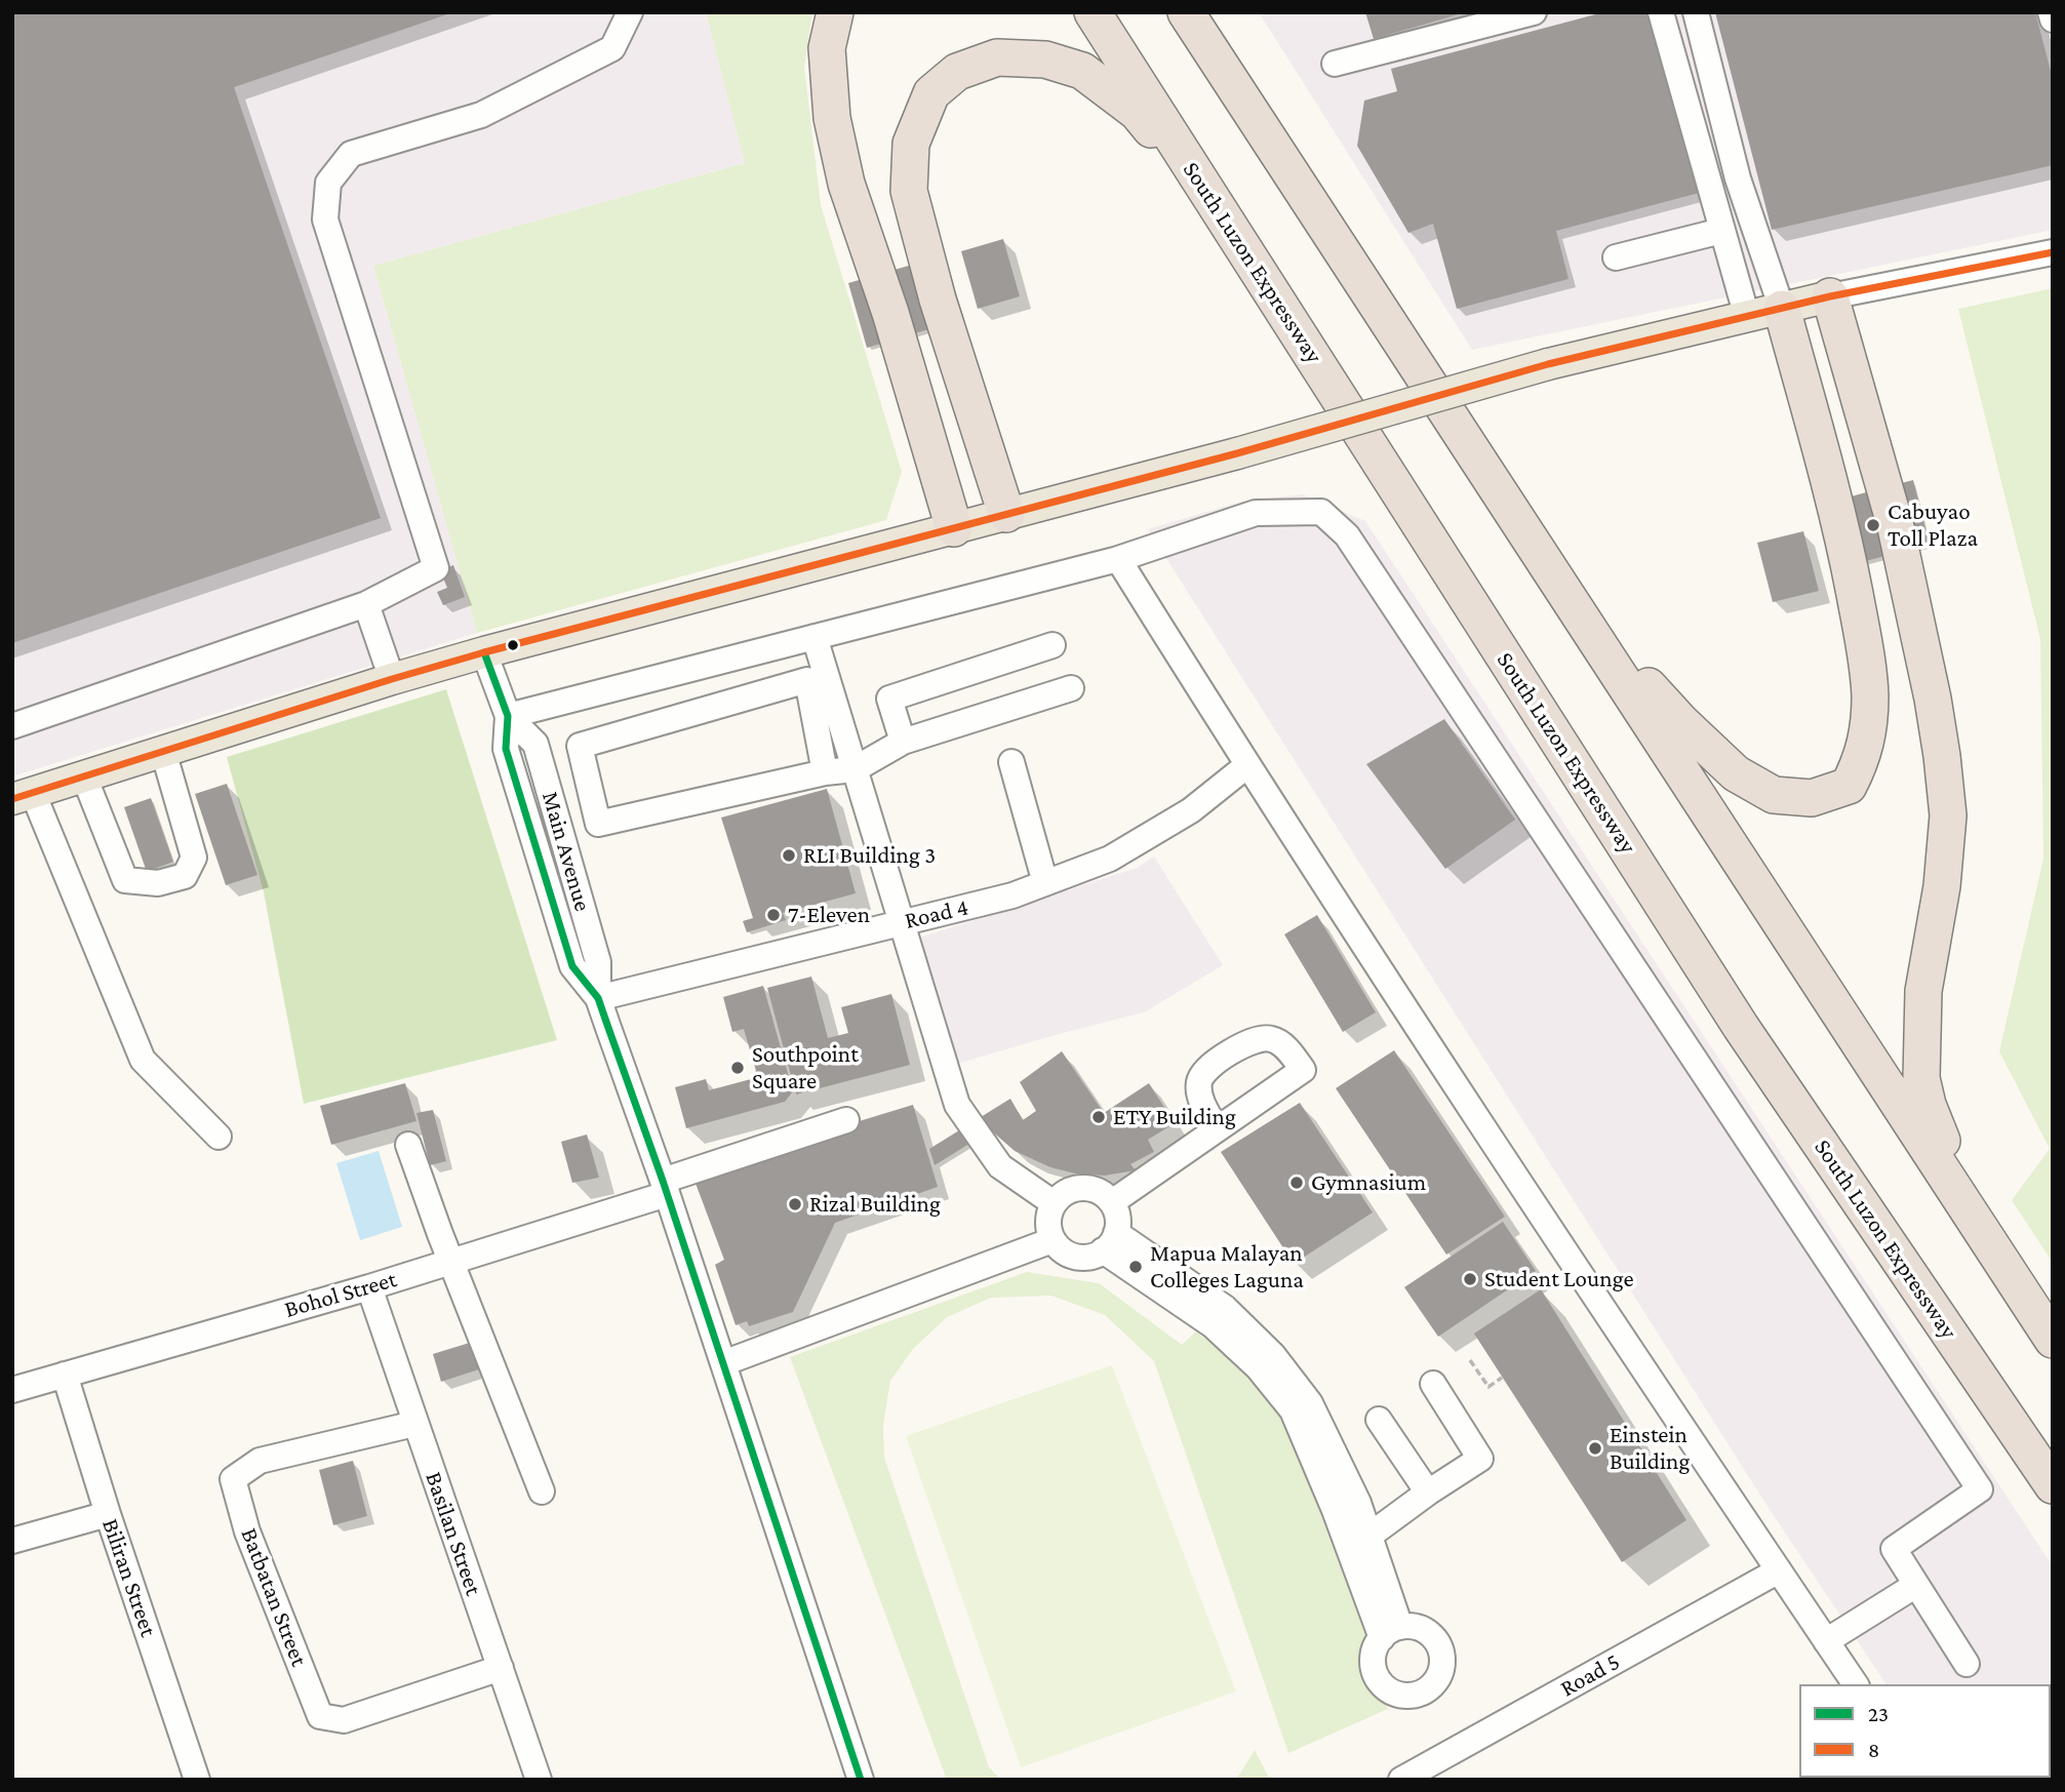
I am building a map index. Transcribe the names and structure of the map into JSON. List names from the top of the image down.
{
  "streets": {
    "highway": ["South Luzon Expressway"],
    "street": [
      "Main Avenue",
      "Road 4",
      "Bohol Street",
      "Basilan Street",
      "Biliran Street",
      "Batbatan Street",
      "Road 5"
    ]
  },
  "crossings": [
    ["Main Avenue", "Road 4"],
    ["Main Avenue", "Bohol Street"],
    ["Bohol Street", "Basilan Street"],
    ["Bohol Street", "Biliran Street"],
    ["Basilan Street", "Batbatan Street"]
  ],
  "places": [
    "Cabuyao Toll Plaza",
    "RLI Building 3",
    "7-Eleven",
    "Southpoint Square",
    "ETY Building",
    "Gymnasium",
    "Rizal Building",
    "Mapua Malayan Colleges Laguna",
    "Student Lounge",
    "Einstein Building"
  ],
  "lines": ["transit line 8", "transit line 23"],
  "legend": ["23", "8"]
}
